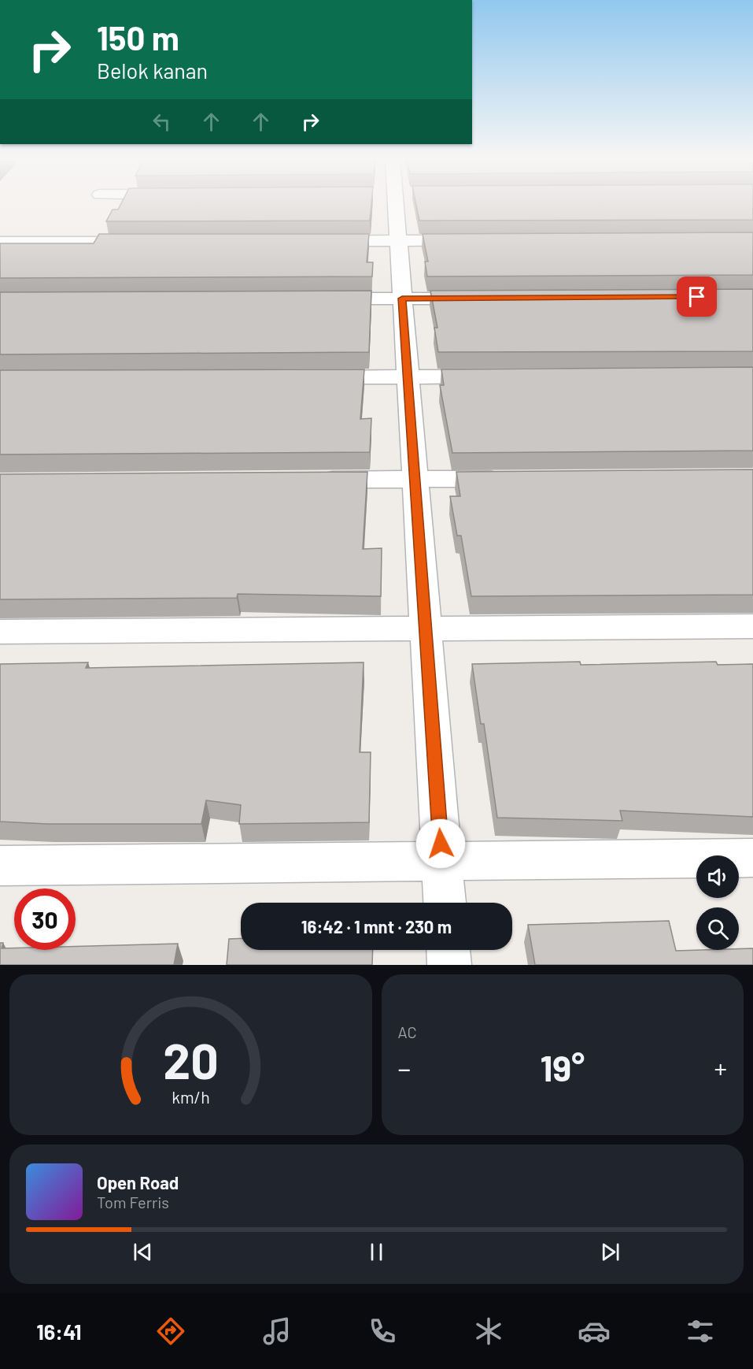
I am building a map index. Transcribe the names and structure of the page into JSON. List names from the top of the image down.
{
  "page": {
    "turn": ["150 m", "Belok kanan"],
    "limit": "30",
    "trip": "16:42 · 1 mnt · 230 m",
    "tile": "AC",
    "heat": ["−", "19°", "+"],
    "song": ["Open Road", "Tom Ferris"],
    "tabs": "16:41",
    "gauge": ["20", "km/h"]
  }
}
